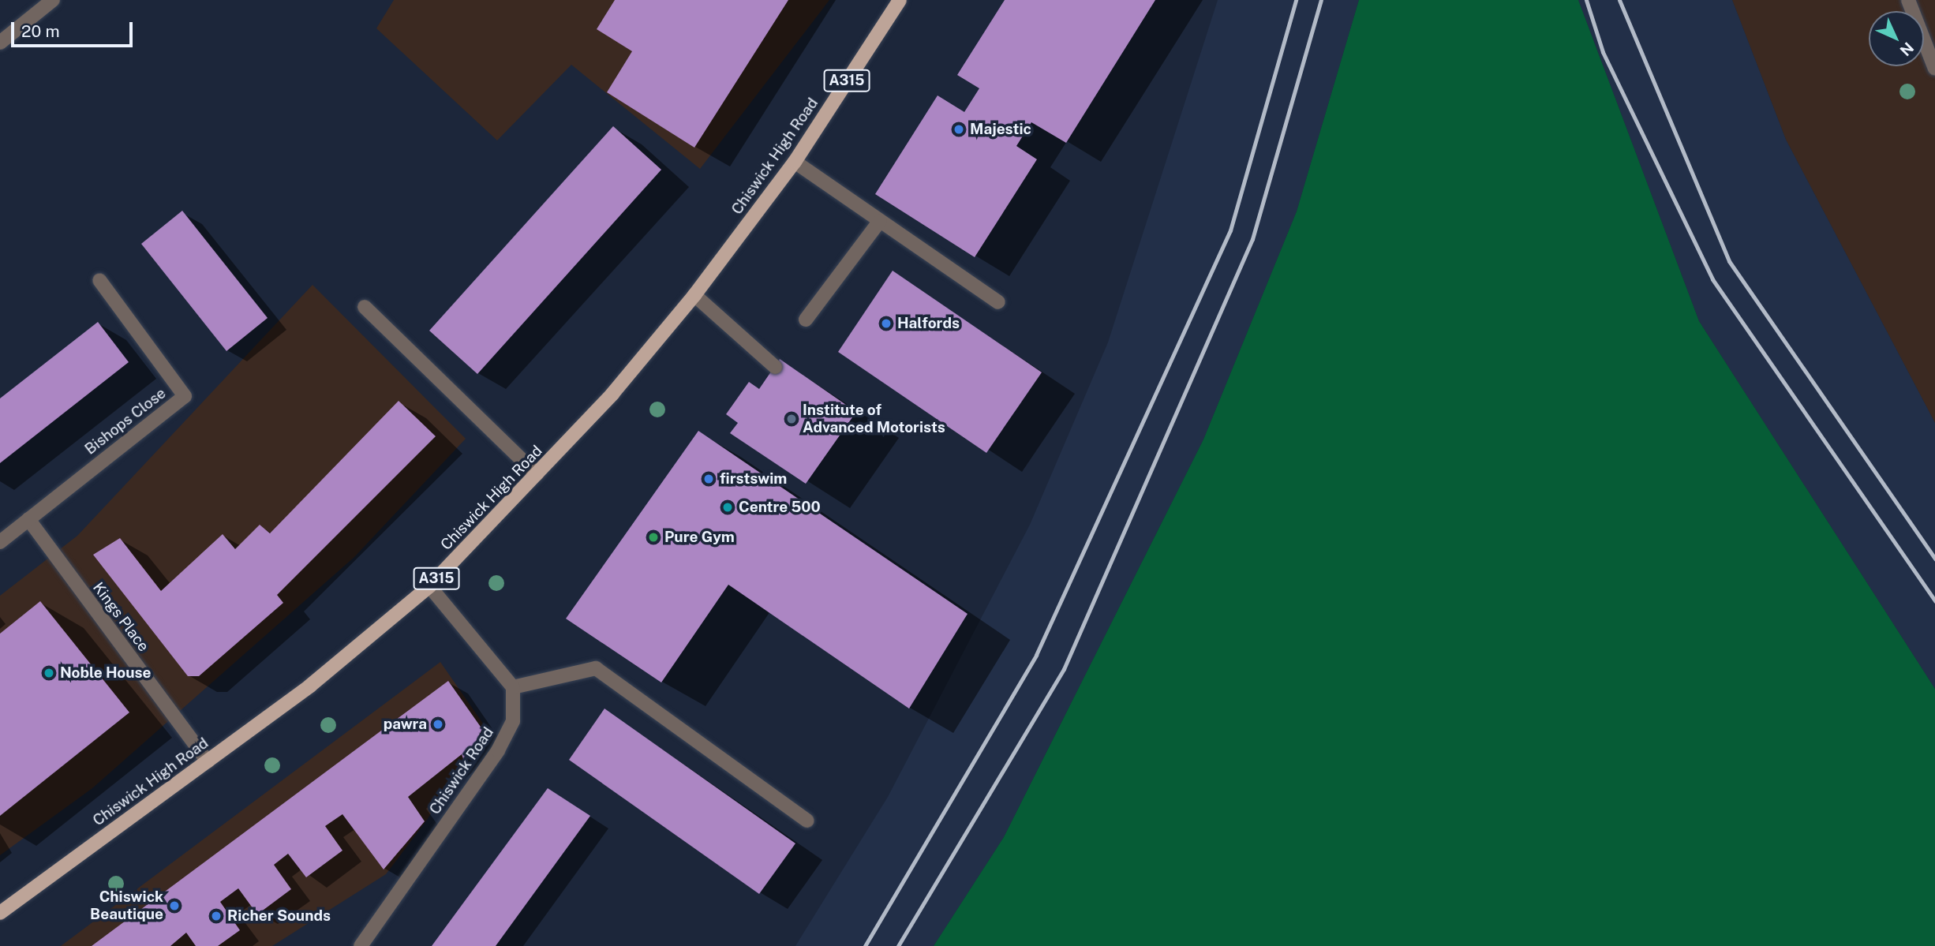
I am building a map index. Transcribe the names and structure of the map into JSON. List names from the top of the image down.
{
  "streets": {
    "main road": ["A315", "Chiswick High Road"],
    "street": ["Bishops Close", "Kings Place", "Chiswick Road"]
  },
  "crossings": [
    ["Chiswick High Road", "Kings Place"],
    ["Bishops Close", "Kings Place"]
  ],
  "places": [
    "Majestic",
    "Halfords",
    "Institute of Advanced Motorists",
    "firstswim",
    "Centre 500",
    "Pure Gym",
    "Noble House",
    "pawra",
    "Chiswick Beautique",
    "Richer Sounds"
  ],
  "scale_bar": "20 m",
  "north": "bottom right"
}
